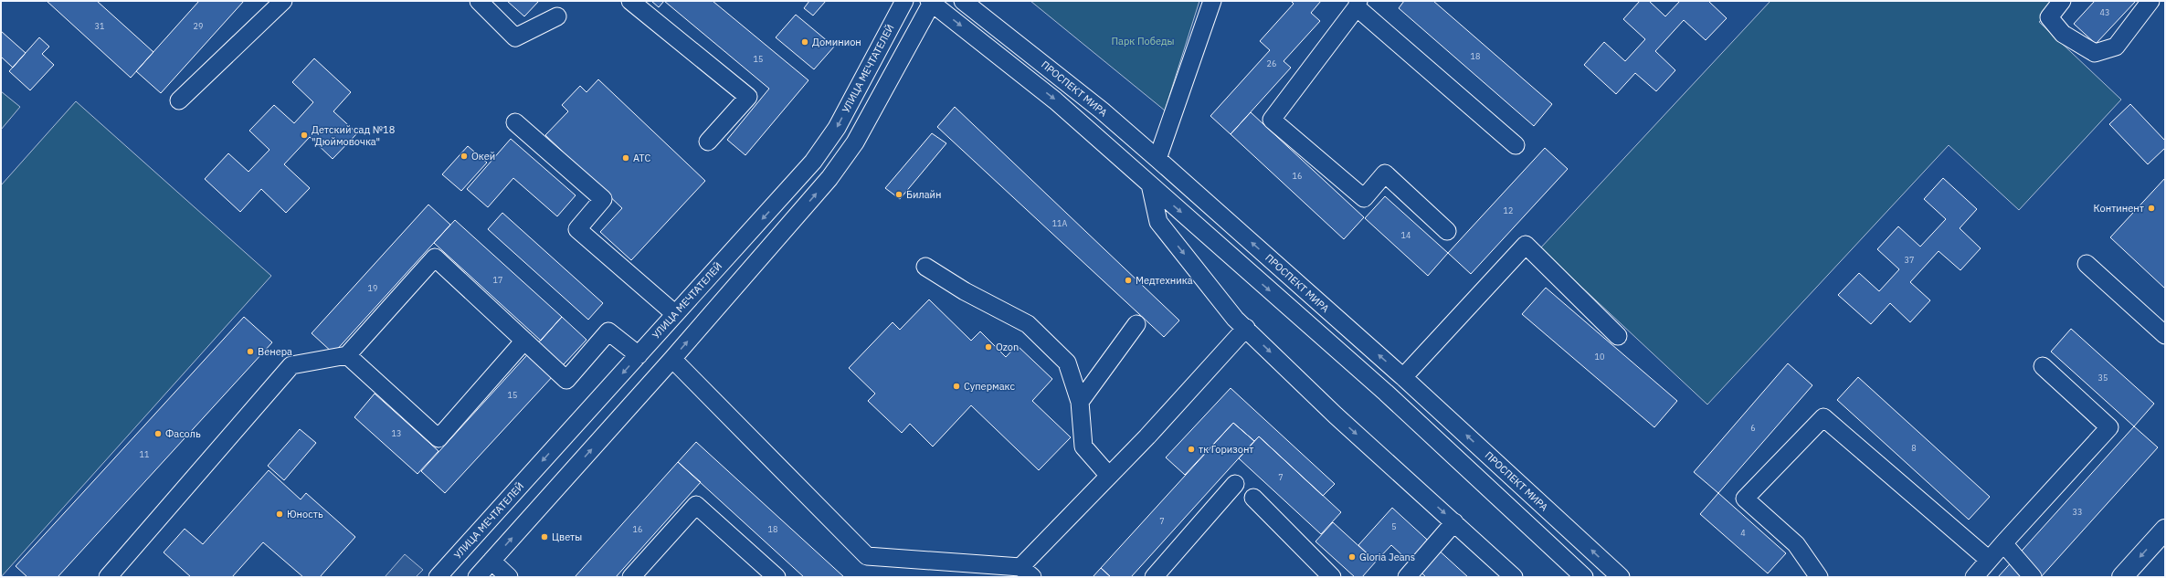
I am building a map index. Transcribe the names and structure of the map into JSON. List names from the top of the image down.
{
  "streets": {
    "street": ["УЛИЦА МЕЧТАТЕЛЕЙ", "ПРОСПЕКТ МИРА"]
  },
  "parks": ["Парк Победы"],
  "places": [
    "Доминион",
    "Детский сад №18 \"Дюймовочка\"",
    "Окей",
    "АТС",
    "Билайн",
    "Континент",
    "Медтехника",
    "Ozon",
    "Венера",
    "Супермакс",
    "Фасоль",
    "тк Горизонт",
    "Юность",
    "Цветы",
    "Gloria Jeans"
  ],
  "house_numbers": [
    "43",
    "31",
    "29",
    "18",
    "15",
    "26",
    "16",
    "12",
    "11А",
    "14",
    "37",
    "17",
    "19",
    "10",
    "35",
    "15",
    "6",
    "13",
    "8",
    "11",
    "7",
    "33",
    "7",
    "5",
    "16",
    "18",
    "4"
  ]
}
